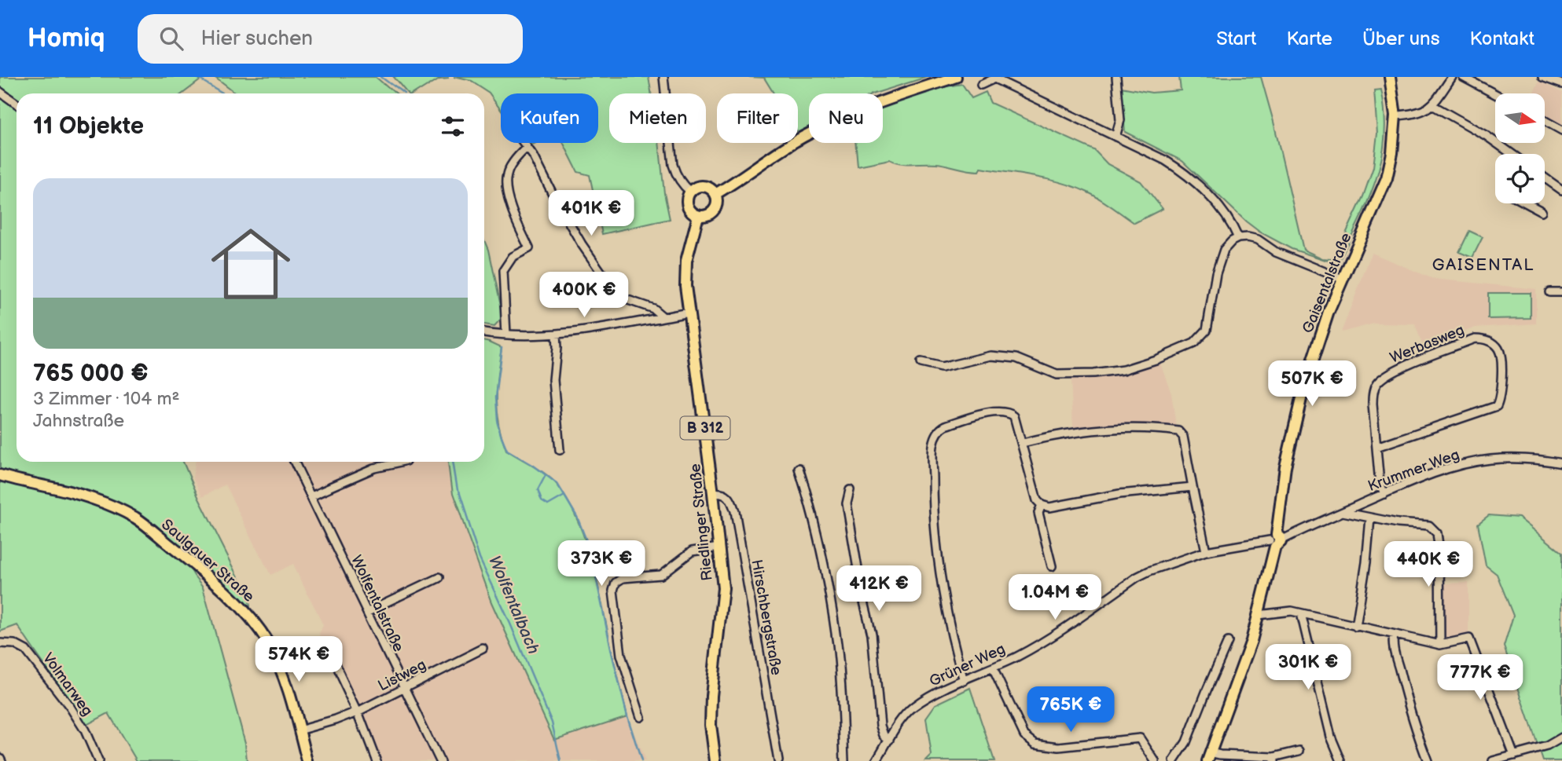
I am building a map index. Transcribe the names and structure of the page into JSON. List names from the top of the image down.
{
  "streets": {
    "main road": [
      "Gaisentalstraße",
      "B 312",
      "Riedlinger Straße",
      "Saulgauer Straße"
    ],
    "street": [
      "Werbasweg",
      "Krummer Weg",
      "Wolfentalstraße",
      "Hirschbergstraße",
      "Grüner Weg",
      "Listweg",
      "Volmarweg"
    ]
  },
  "crossings": [
    ["Gaisentalstraße", "Krummer Weg"],
    ["Gaisentalstraße", "Grüner Weg"],
    ["Werbasweg", "Krummer Weg"],
    ["Krummer Weg", "Grüner Weg"],
    ["Riedlinger Straße", "Hirschbergstraße"],
    ["Saulgauer Straße", "Listweg"],
    ["Wolfentalstraße", "Listweg"]
  ],
  "districts": ["GAISENTAL"],
  "water": ["Wolfentalbach"],
  "north": "right",
  "page": {
    "header": "Homiq",
    "search": "Hier suchen",
    "nav": [
      "Start",
      "Karte",
      "Über uns",
      "Kontakt"
    ],
    "chip": [
      "Kaufen",
      "Mieten",
      "Filter",
      "Neu"
    ],
    "heading": "11 Objekte",
    "list": [
      {
        "name": "765 000 €",
        "note": "3 Zimmer · 104 m² · Jahnstraße"
      }
    ],
    "price": [
      "401K €",
      "400K €",
      "507K €",
      "373K €",
      "440K €",
      "412K €",
      "1.04M €",
      "574K €",
      "301K €",
      "777K €",
      "765K €"
    ]
  }
}
